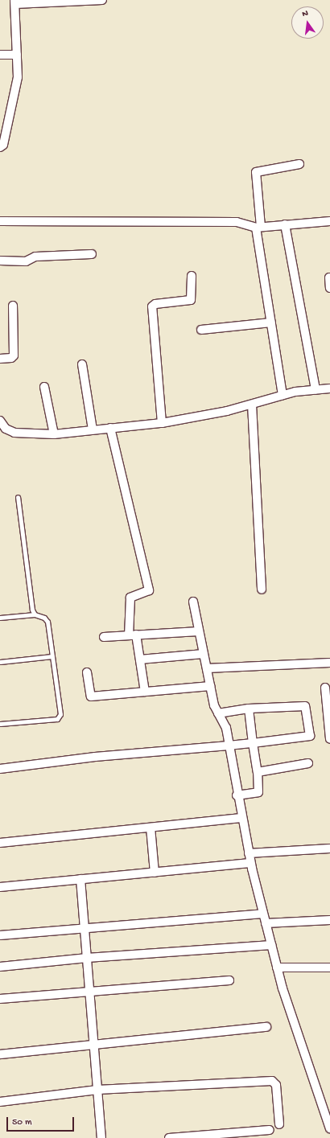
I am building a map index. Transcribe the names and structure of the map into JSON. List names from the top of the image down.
{
  "scale_bar": "50 m",
  "north": "top"
}
